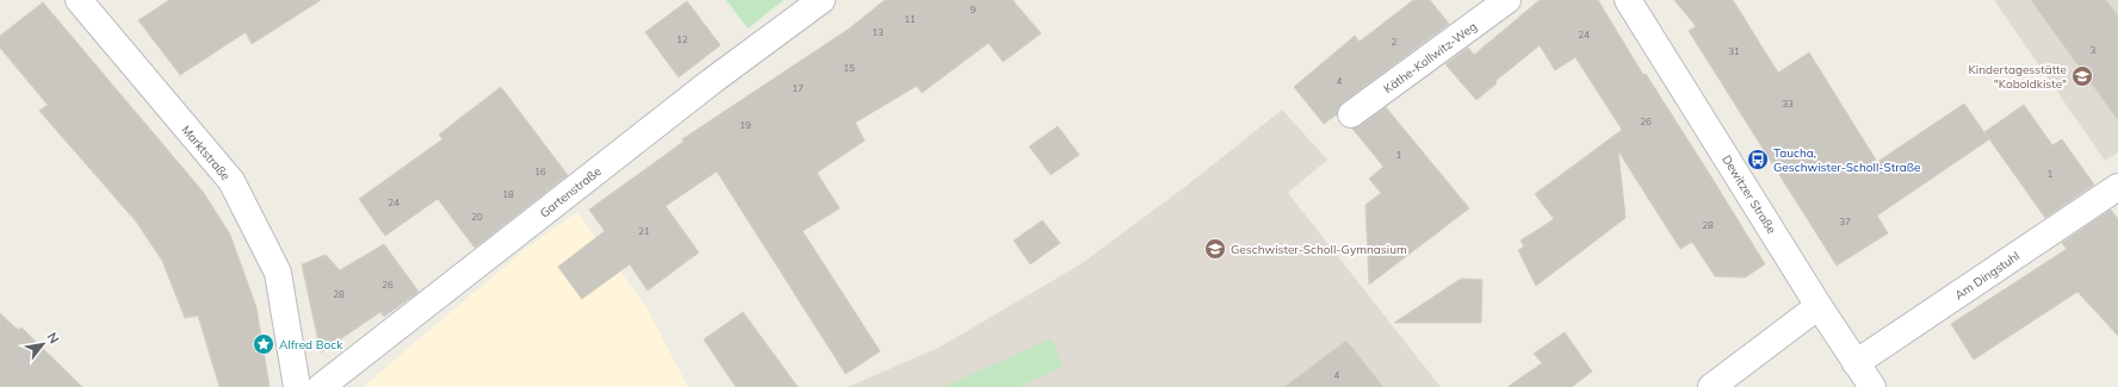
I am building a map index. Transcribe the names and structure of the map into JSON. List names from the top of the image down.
{
  "streets": {
    "street": [
      "Käthe-Kollwitz-Weg",
      "Marktstraße",
      "Gartenstraße",
      "Dewitzer Straße",
      "Am Dingstuhl"
    ]
  },
  "crossings": [
    ["Dewitzer Straße", "Am Dingstuhl"]
  ],
  "places": {
    "school or university": ["Kindertagesstätte \"Koboldkiste\"", "Geschwister-Scholl-Gymnasium"],
    "bus stop": ["Taucha, Geschwister-Scholl-Straße"],
    "place": ["Alfred Bock"]
  },
  "house_numbers": [
    "9",
    "11",
    "13",
    "24",
    "12",
    "2",
    "3",
    "31",
    "15",
    "4",
    "17",
    "33",
    "26",
    "19",
    "1",
    "16",
    "1",
    "18",
    "24",
    "20",
    "37",
    "28",
    "21",
    "26",
    "28",
    "4"
  ],
  "north": "top right"
}
